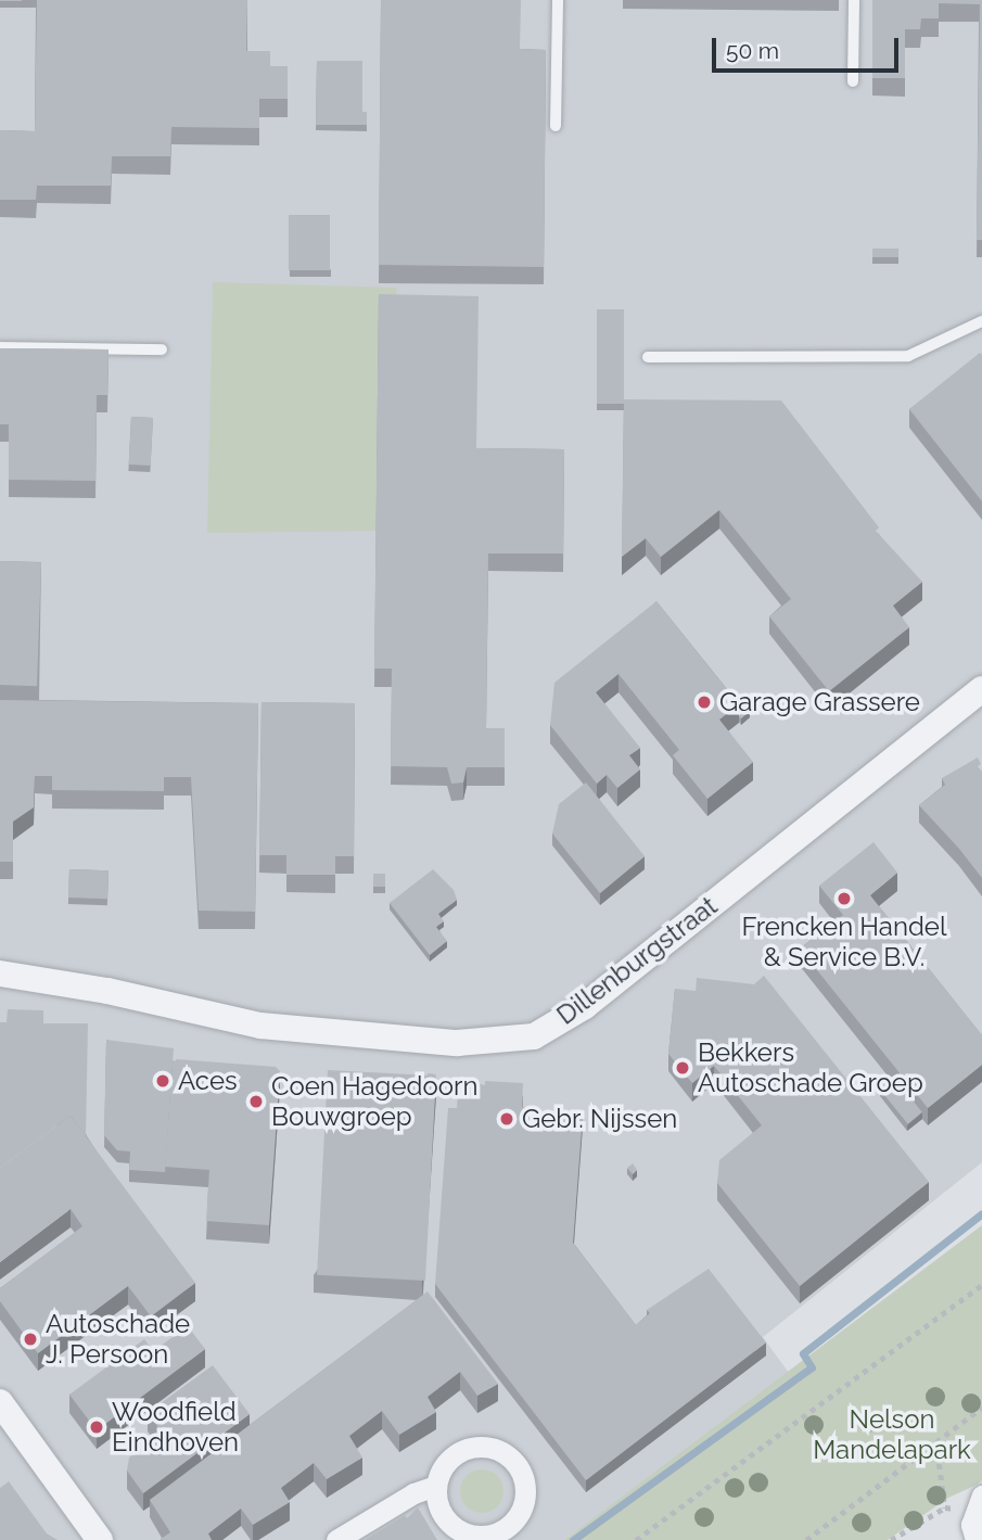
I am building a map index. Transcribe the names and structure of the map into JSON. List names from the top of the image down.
{
  "streets": {
    "street": ["Dillenburgstraat"]
  },
  "parks": ["Nelson Mandelapark"],
  "places": [
    "Garage Grassere",
    "Frencken Handel & Service B.V.",
    "Bekkers Autoschade Groep",
    "Aces",
    "Coen Hagedoorn Bouwgroep",
    "Gebr. Nijssen",
    "Autoschade J. Persoon",
    "Woodfield Eindhoven"
  ],
  "scale_bar": "50 m"
}
